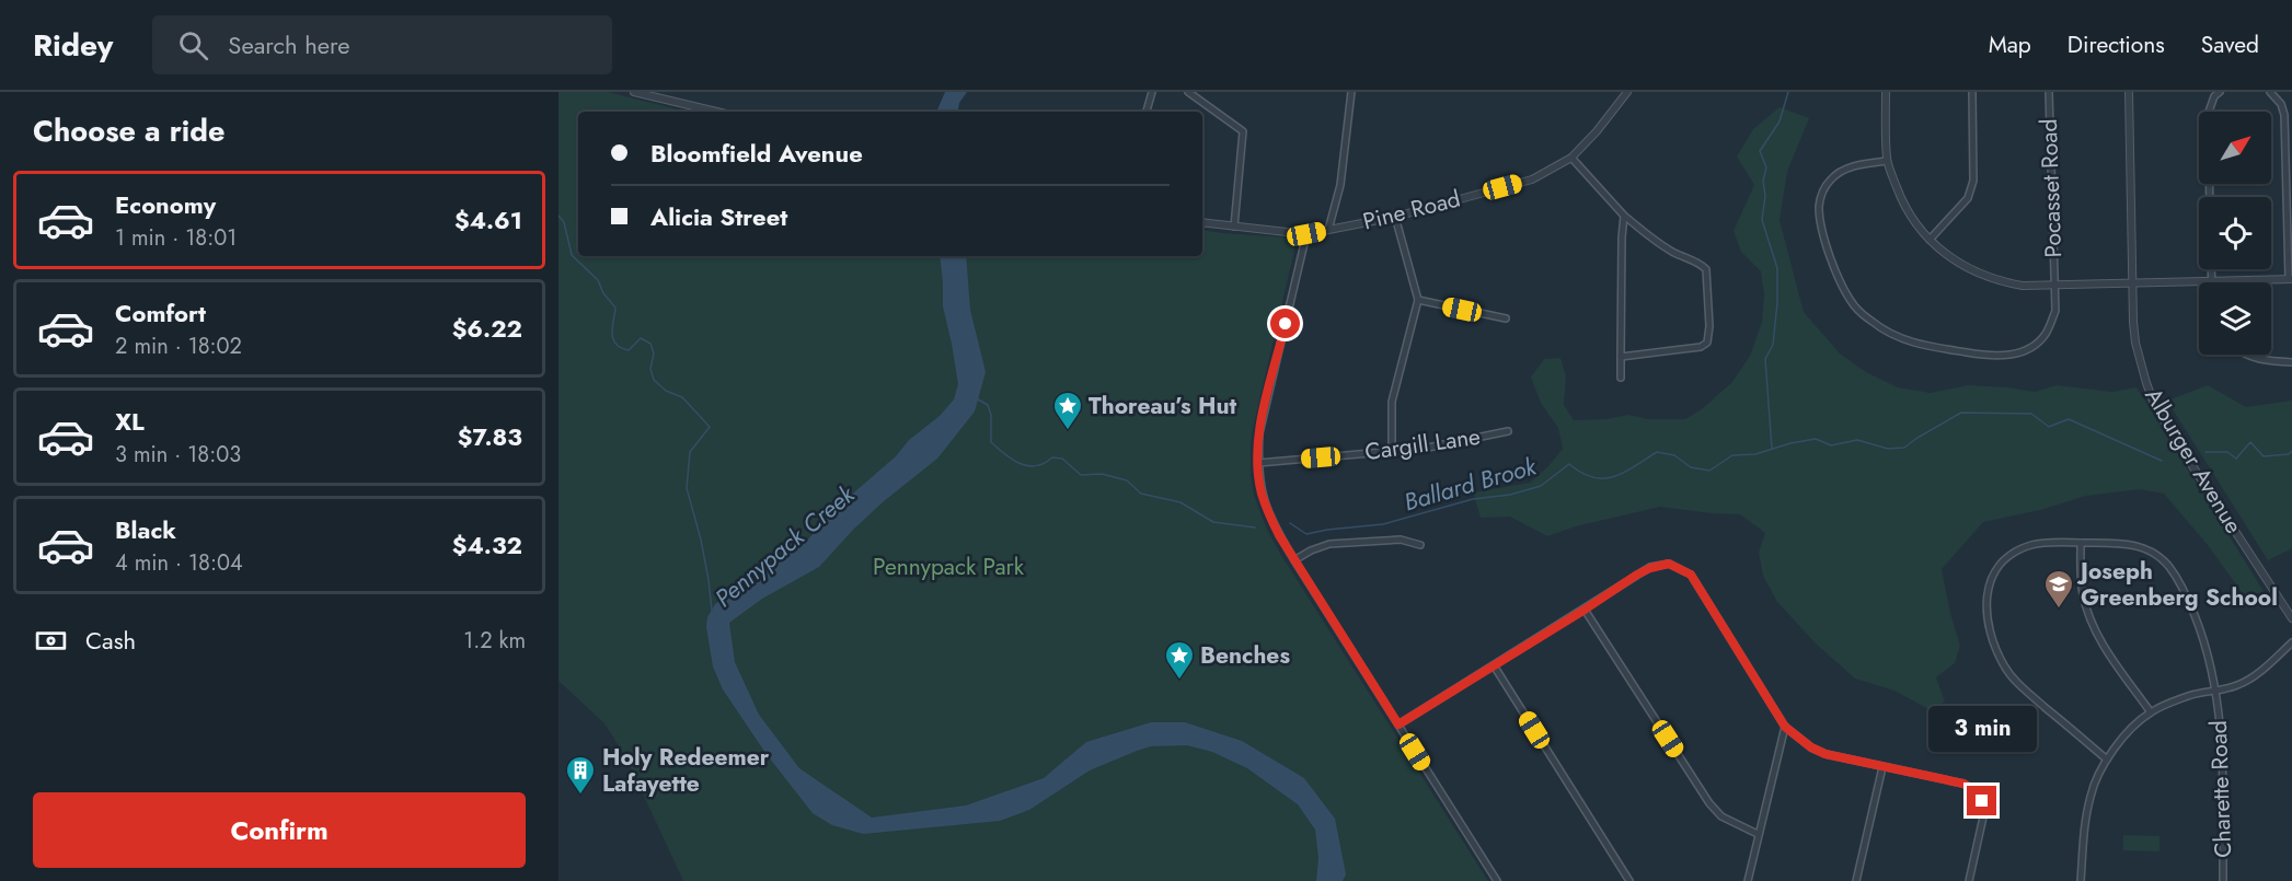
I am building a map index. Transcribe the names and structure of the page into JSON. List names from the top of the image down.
{
  "streets": {
    "street": [
      "Pocasset Road",
      "Pine Road",
      "Cargill Lane",
      "Alburger Avenue",
      "Charette Road"
    ]
  },
  "water": ["Ballard Brook", "Pennypack Creek"],
  "parks": ["Pennypack Park"],
  "places": {
    "place": ["Thoreau’s Hut", "Benches"],
    "school or university": ["Joseph Greenberg School"],
    "building": ["Holy Redeemer Lafayette"]
  },
  "north": "top right",
  "page": {
    "header": "Ridey",
    "search": "Search here",
    "nav": ["Map", "Directions", "Saved"],
    "heading": "Choose a ride",
    "banner": ["Bloomfield Avenue", "Alicia Street"],
    "list": [
      {
        "name": "Economy",
        "note": "1 min · 18:01",
        "value": "$4.61"
      },
      {
        "name": "Comfort",
        "note": "2 min · 18:02",
        "value": "$6.22"
      },
      {
        "name": "XL",
        "note": "3 min · 18:03",
        "value": "$7.83"
      },
      {
        "name": "Black",
        "note": "4 min · 18:04",
        "value": "$4.32"
      }
    ],
    "pay": ["Cash", "1.2 km"],
    "bubble": "3 min",
    "buttons": "Confirm"
  }
}
